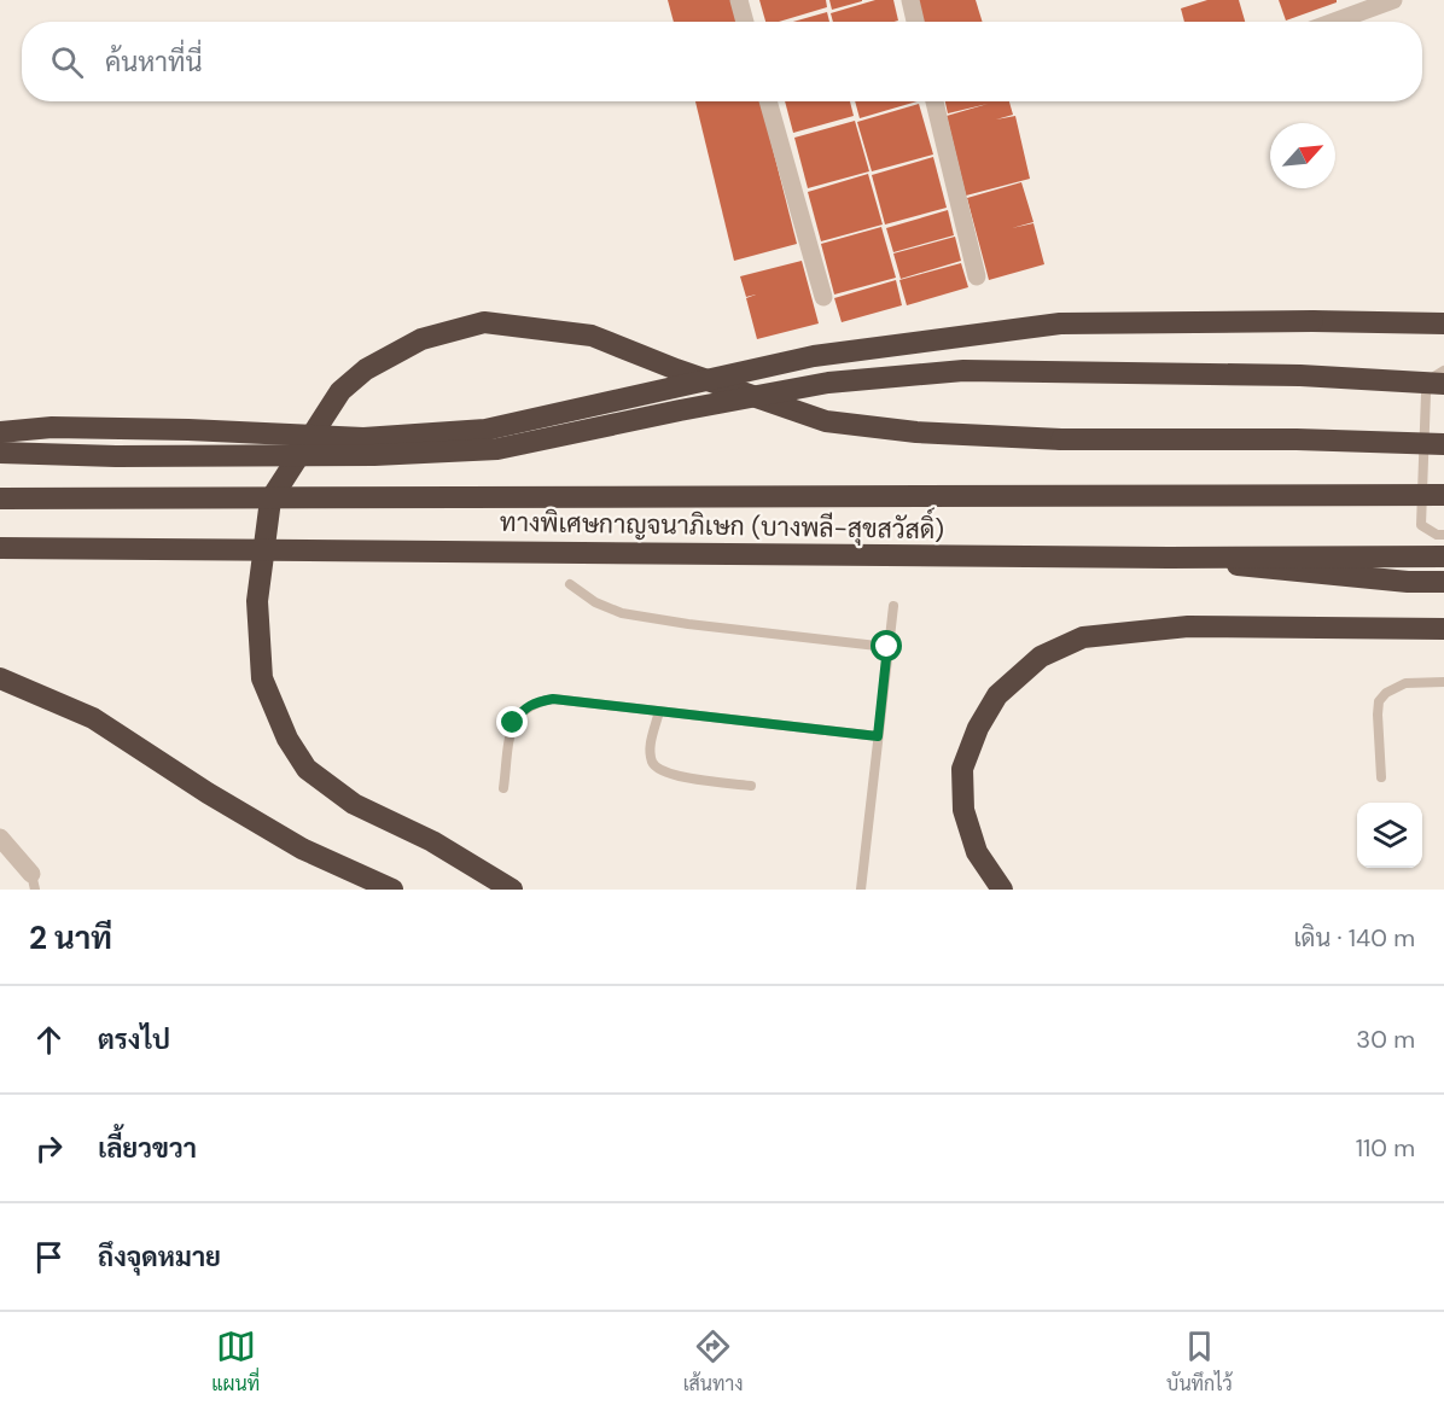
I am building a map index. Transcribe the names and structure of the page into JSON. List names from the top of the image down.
{
  "streets": {
    "highway": ["ทางพิเศษกาญจนาภิเษก (บางพลี-สุขสวัสดิ์)"]
  },
  "north": "top right",
  "page": {
    "search": "ค้นหาที่นี่",
    "heading": ["2 นาที", "เดิน · 140 m"],
    "list": [
      ["ตรงไป", "30 m"],
      ["เลี้ยวขวา", "110 m"],
      "ถึงจุดหมาย"
    ],
    "nav": ["แผนที่", "เส้นทาง", "บันทึกไว้"]
  }
}
